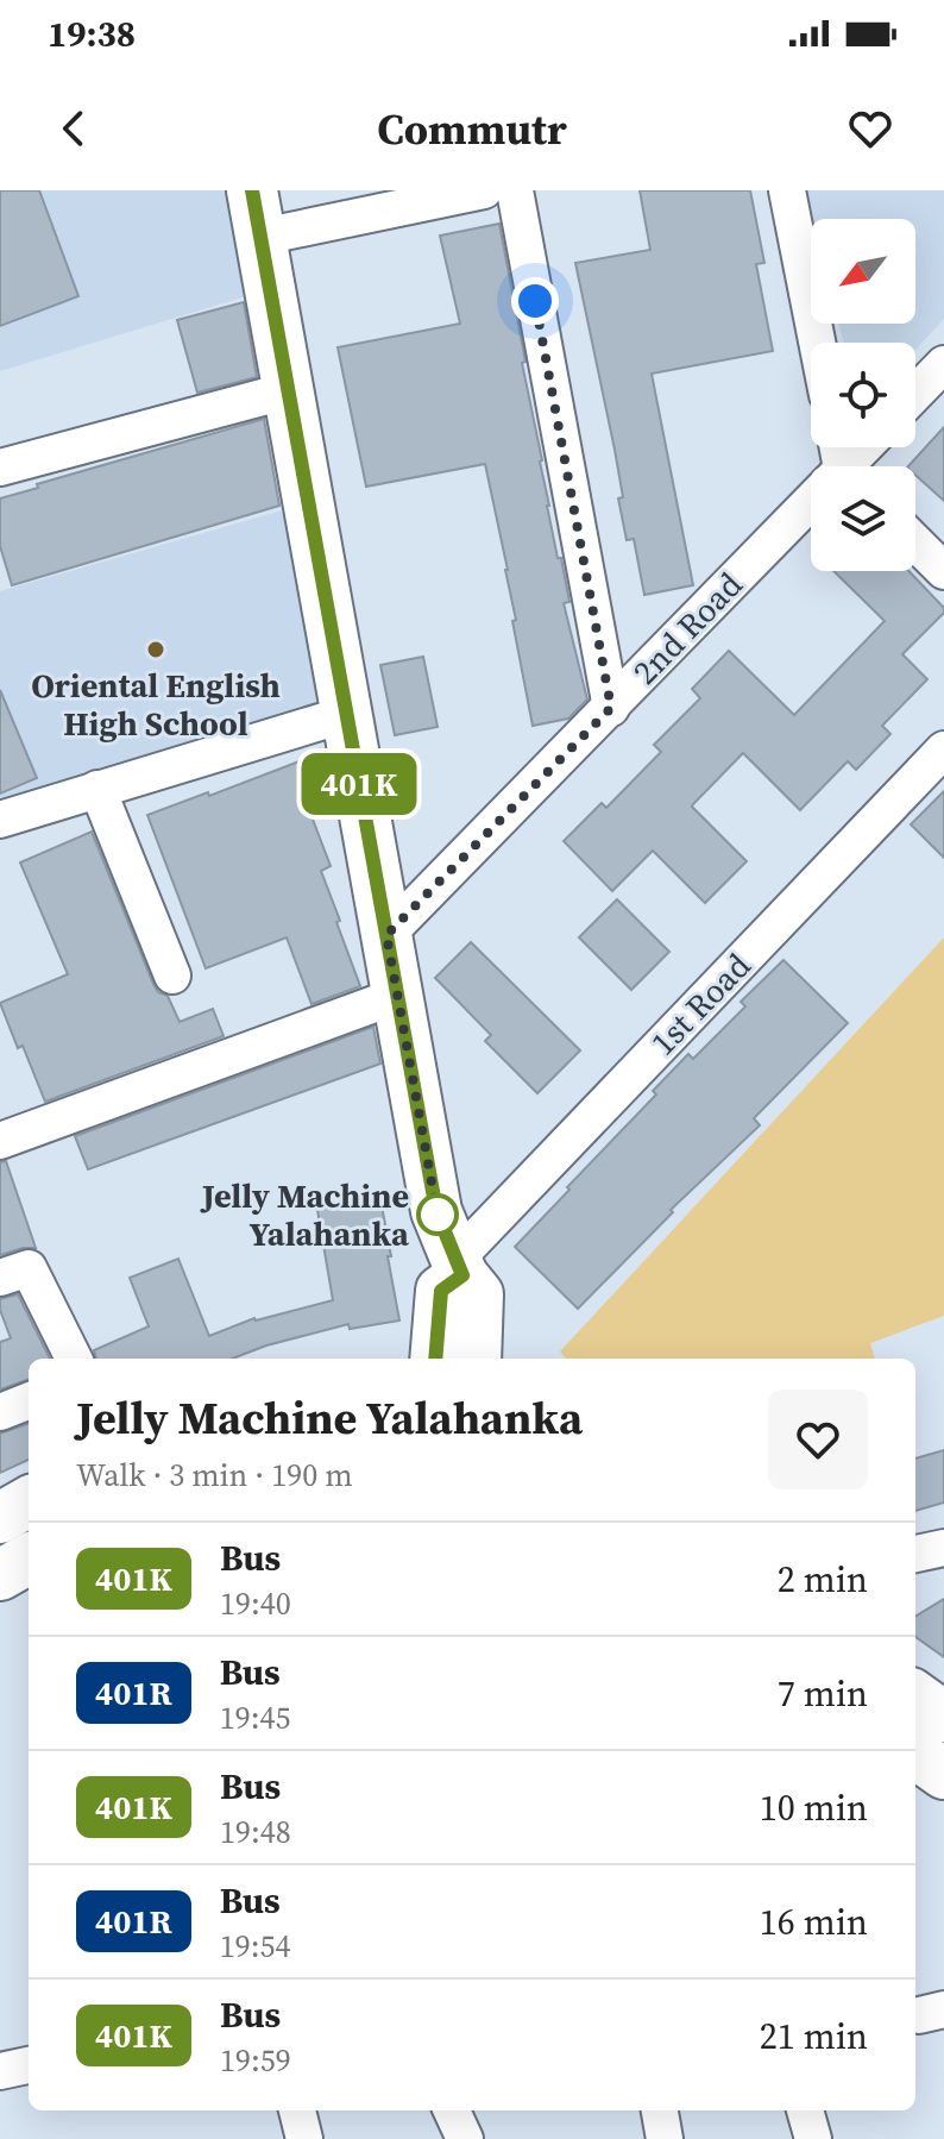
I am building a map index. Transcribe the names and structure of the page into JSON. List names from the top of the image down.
{
  "streets": {
    "street": ["2nd Road", "1st Road"]
  },
  "places": ["Oriental English High School", "Jelly Machine Yalahanka"],
  "lines": ["bus line 401K"],
  "north": "bottom left",
  "page": {
    "status": "19:38",
    "header": "Commutr",
    "on_map": "401K",
    "heading": ["Jelly Machine Yalahanka", "Walk · 3 min · 190 m"],
    "list": [
      {
        "mark": "401K",
        "name": "Bus",
        "note": "19:40",
        "value": "2 min"
      },
      {
        "mark": "401R",
        "name": "Bus",
        "note": "19:45",
        "value": "7 min"
      },
      {
        "mark": "401K",
        "name": "Bus",
        "note": "19:48",
        "value": "10 min"
      },
      {
        "mark": "401R",
        "name": "Bus",
        "note": "19:54",
        "value": "16 min"
      },
      {
        "mark": "401K",
        "name": "Bus",
        "note": "19:59",
        "value": "21 min"
      }
    ]
  }
}
